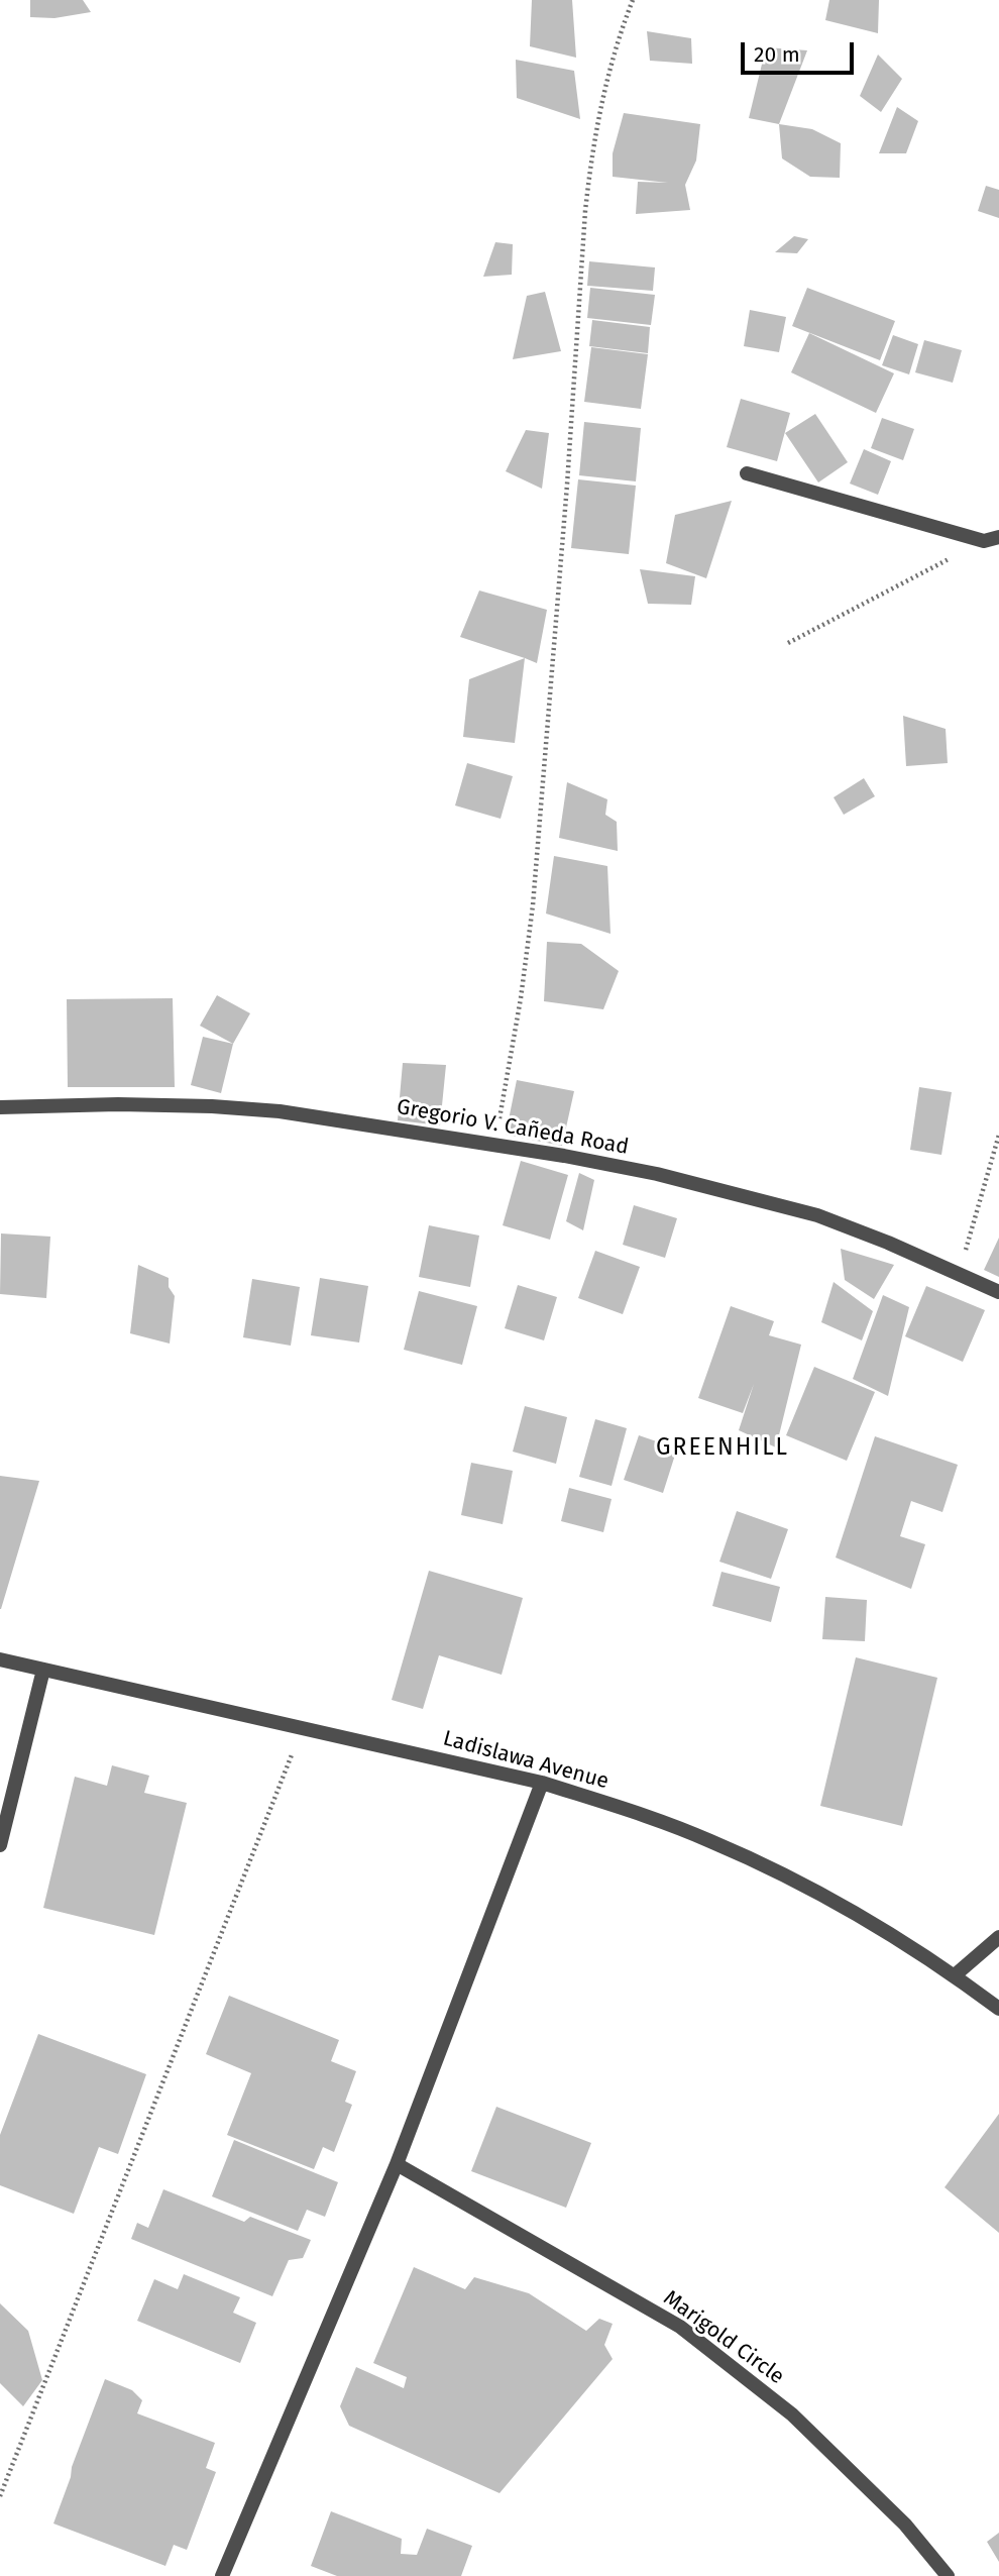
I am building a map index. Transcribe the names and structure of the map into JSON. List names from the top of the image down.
{
  "streets": {
    "street": ["Gregorio V. Cañeda Road", "Ladislawa Avenue", "Marigold Circle"]
  },
  "districts": ["GREENHILL"],
  "scale_bar": "20 m"
}
